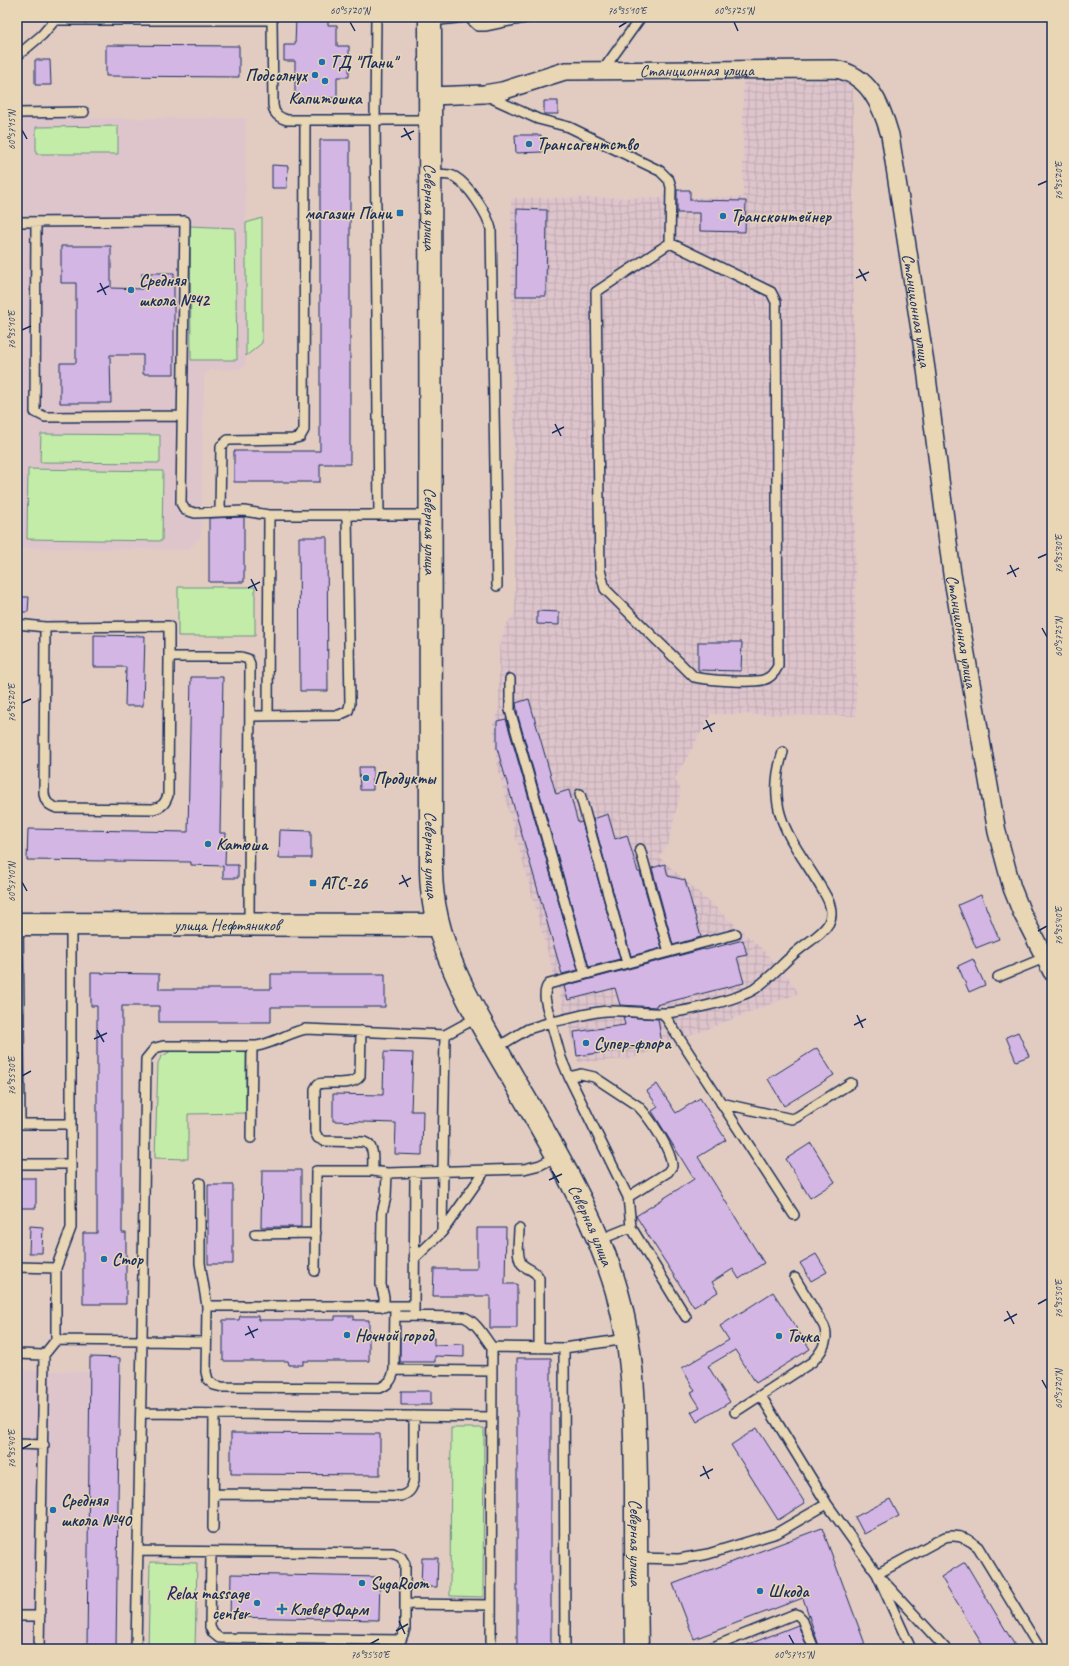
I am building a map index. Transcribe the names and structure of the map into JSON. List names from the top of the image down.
{
  "streets": {
    "main road": ["Северная улица", "улица Нефтяников"],
    "street": ["Станционная улица"]
  },
  "crossings": [
    ["Станционная улица", "Северная улица"],
    ["Северная улица", "улица Нефтяников"]
  ],
  "places": {
    "other": [
      "ТД \"Пани\"",
      "Подсолнух",
      "Капитошка",
      "Трансагентство",
      "Трансконтейнер",
      "Средняя школа №42",
      "Продукты",
      "Катюша",
      "Супер-флора",
      "Стор",
      "Ночной город",
      "Точка",
      "Средняя школа №40",
      "SugaRoom",
      "Шкода",
      "Relax massage center"
    ],
    "transit": ["магазин Пани", "АТС-26"],
    "health": ["КлеверФарм"]
  },
  "coordinates": [
    "60°57'20\"N",
    "76°35'10\"E",
    "60°57'25\"N",
    "60°57'15\"N",
    "76°35'20\"E",
    "76°35'30\"E",
    "60°57'10\"N",
    "76°35'40\"E",
    "76°35'50\"E"
  ]
}
